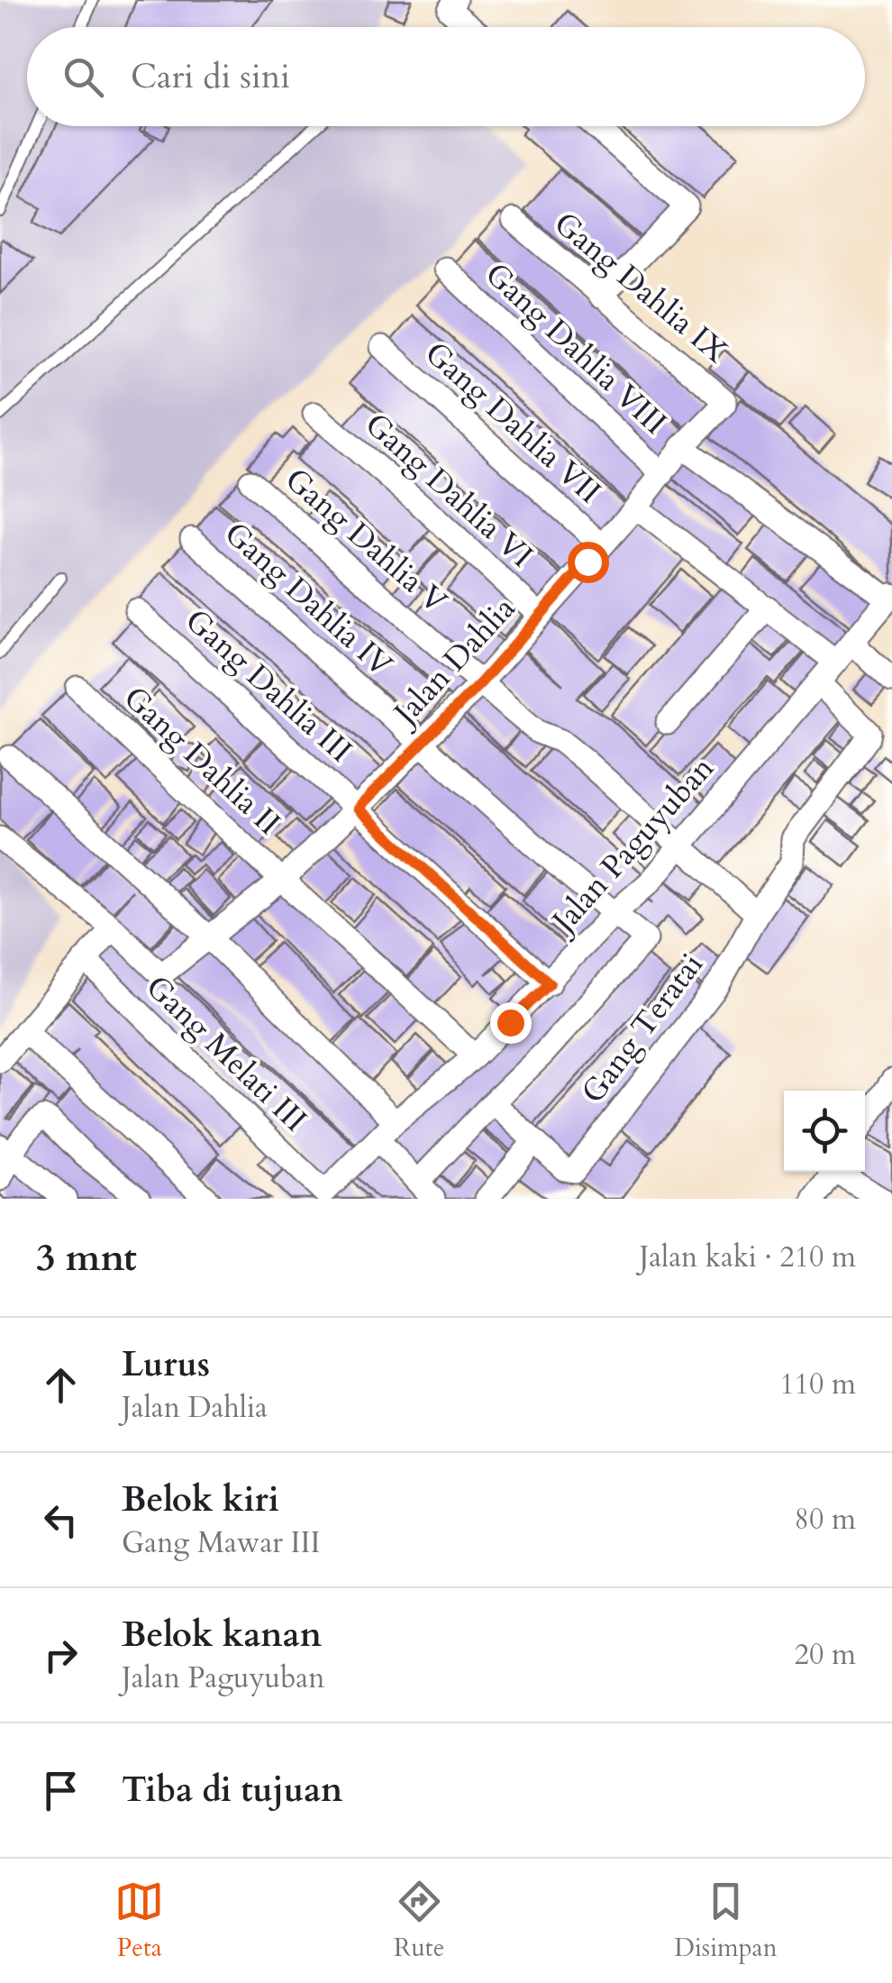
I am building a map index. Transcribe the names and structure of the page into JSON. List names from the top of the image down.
{
  "streets": {
    "street": [
      "Gang Dahlia IX",
      "Gang Dahlia VIII",
      "Gang Dahlia VII",
      "Gang Dahlia VI",
      "Gang Dahlia V",
      "Gang Dahlia IV",
      "Jalan Dahlia",
      "Gang Dahlia III",
      "Gang Dahlia II",
      "Jalan Paguyuban",
      "Gang Teratai",
      "Gang Melati III"
    ]
  },
  "crossings": [
    ["Gang Dahlia IX", "Jalan Dahlia"],
    ["Gang Dahlia VIII", "Jalan Dahlia"],
    ["Gang Dahlia VII", "Jalan Dahlia"],
    ["Gang Dahlia VI", "Jalan Dahlia"],
    ["Gang Dahlia V", "Jalan Dahlia"],
    ["Gang Dahlia V", "Jalan Paguyuban"],
    ["Gang Dahlia IV", "Jalan Dahlia"],
    ["Gang Dahlia IV", "Jalan Paguyuban"],
    ["Gang Dahlia IV", "Gang Teratai"],
    ["Jalan Dahlia", "Gang Dahlia III"],
    ["Jalan Dahlia", "Gang Dahlia II"],
    ["Gang Dahlia III", "Jalan Paguyuban"],
    ["Gang Dahlia II", "Jalan Paguyuban"],
    ["Jalan Paguyuban", "Gang Teratai"],
    ["Jalan Paguyuban", "Gang Melati III"]
  ],
  "page": {
    "search": "Cari di sini",
    "heading": ["3 mnt", "Jalan kaki · 210 m"],
    "list": [
      ["Lurus", "Jalan Dahlia", "110 m"],
      ["Belok kiri", "Gang Mawar III", "80 m"],
      ["Belok kanan", "Jalan Paguyuban", "20 m"],
      "Tiba di tujuan"
    ],
    "nav": ["Peta", "Rute", "Disimpan"]
  }
}
